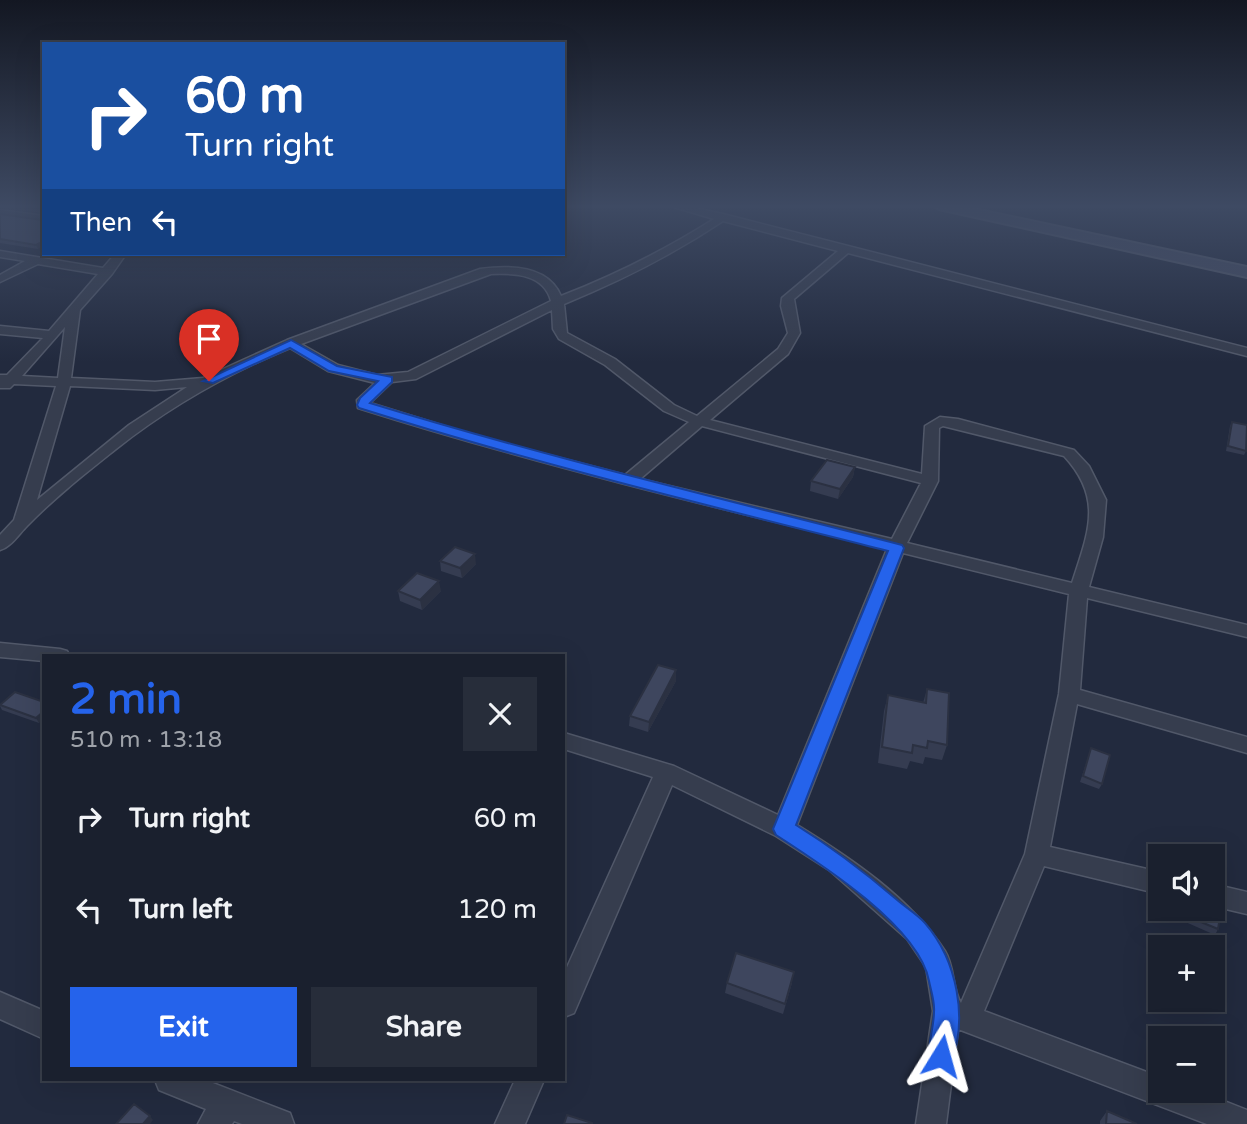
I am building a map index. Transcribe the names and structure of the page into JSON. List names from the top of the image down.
{
  "page": {
    "turn": ["60 m", "Turn right"],
    "then": "Then",
    "heading": ["2 min", "510 m · 13:18"],
    "list": [
      {
        "name": "Turn right",
        "value": "60 m"
      },
      {
        "name": "Turn left",
        "value": "120 m"
      }
    ],
    "map_buttons": ["+", "−"],
    "buttons": ["Exit", "Share"]
  }
}
